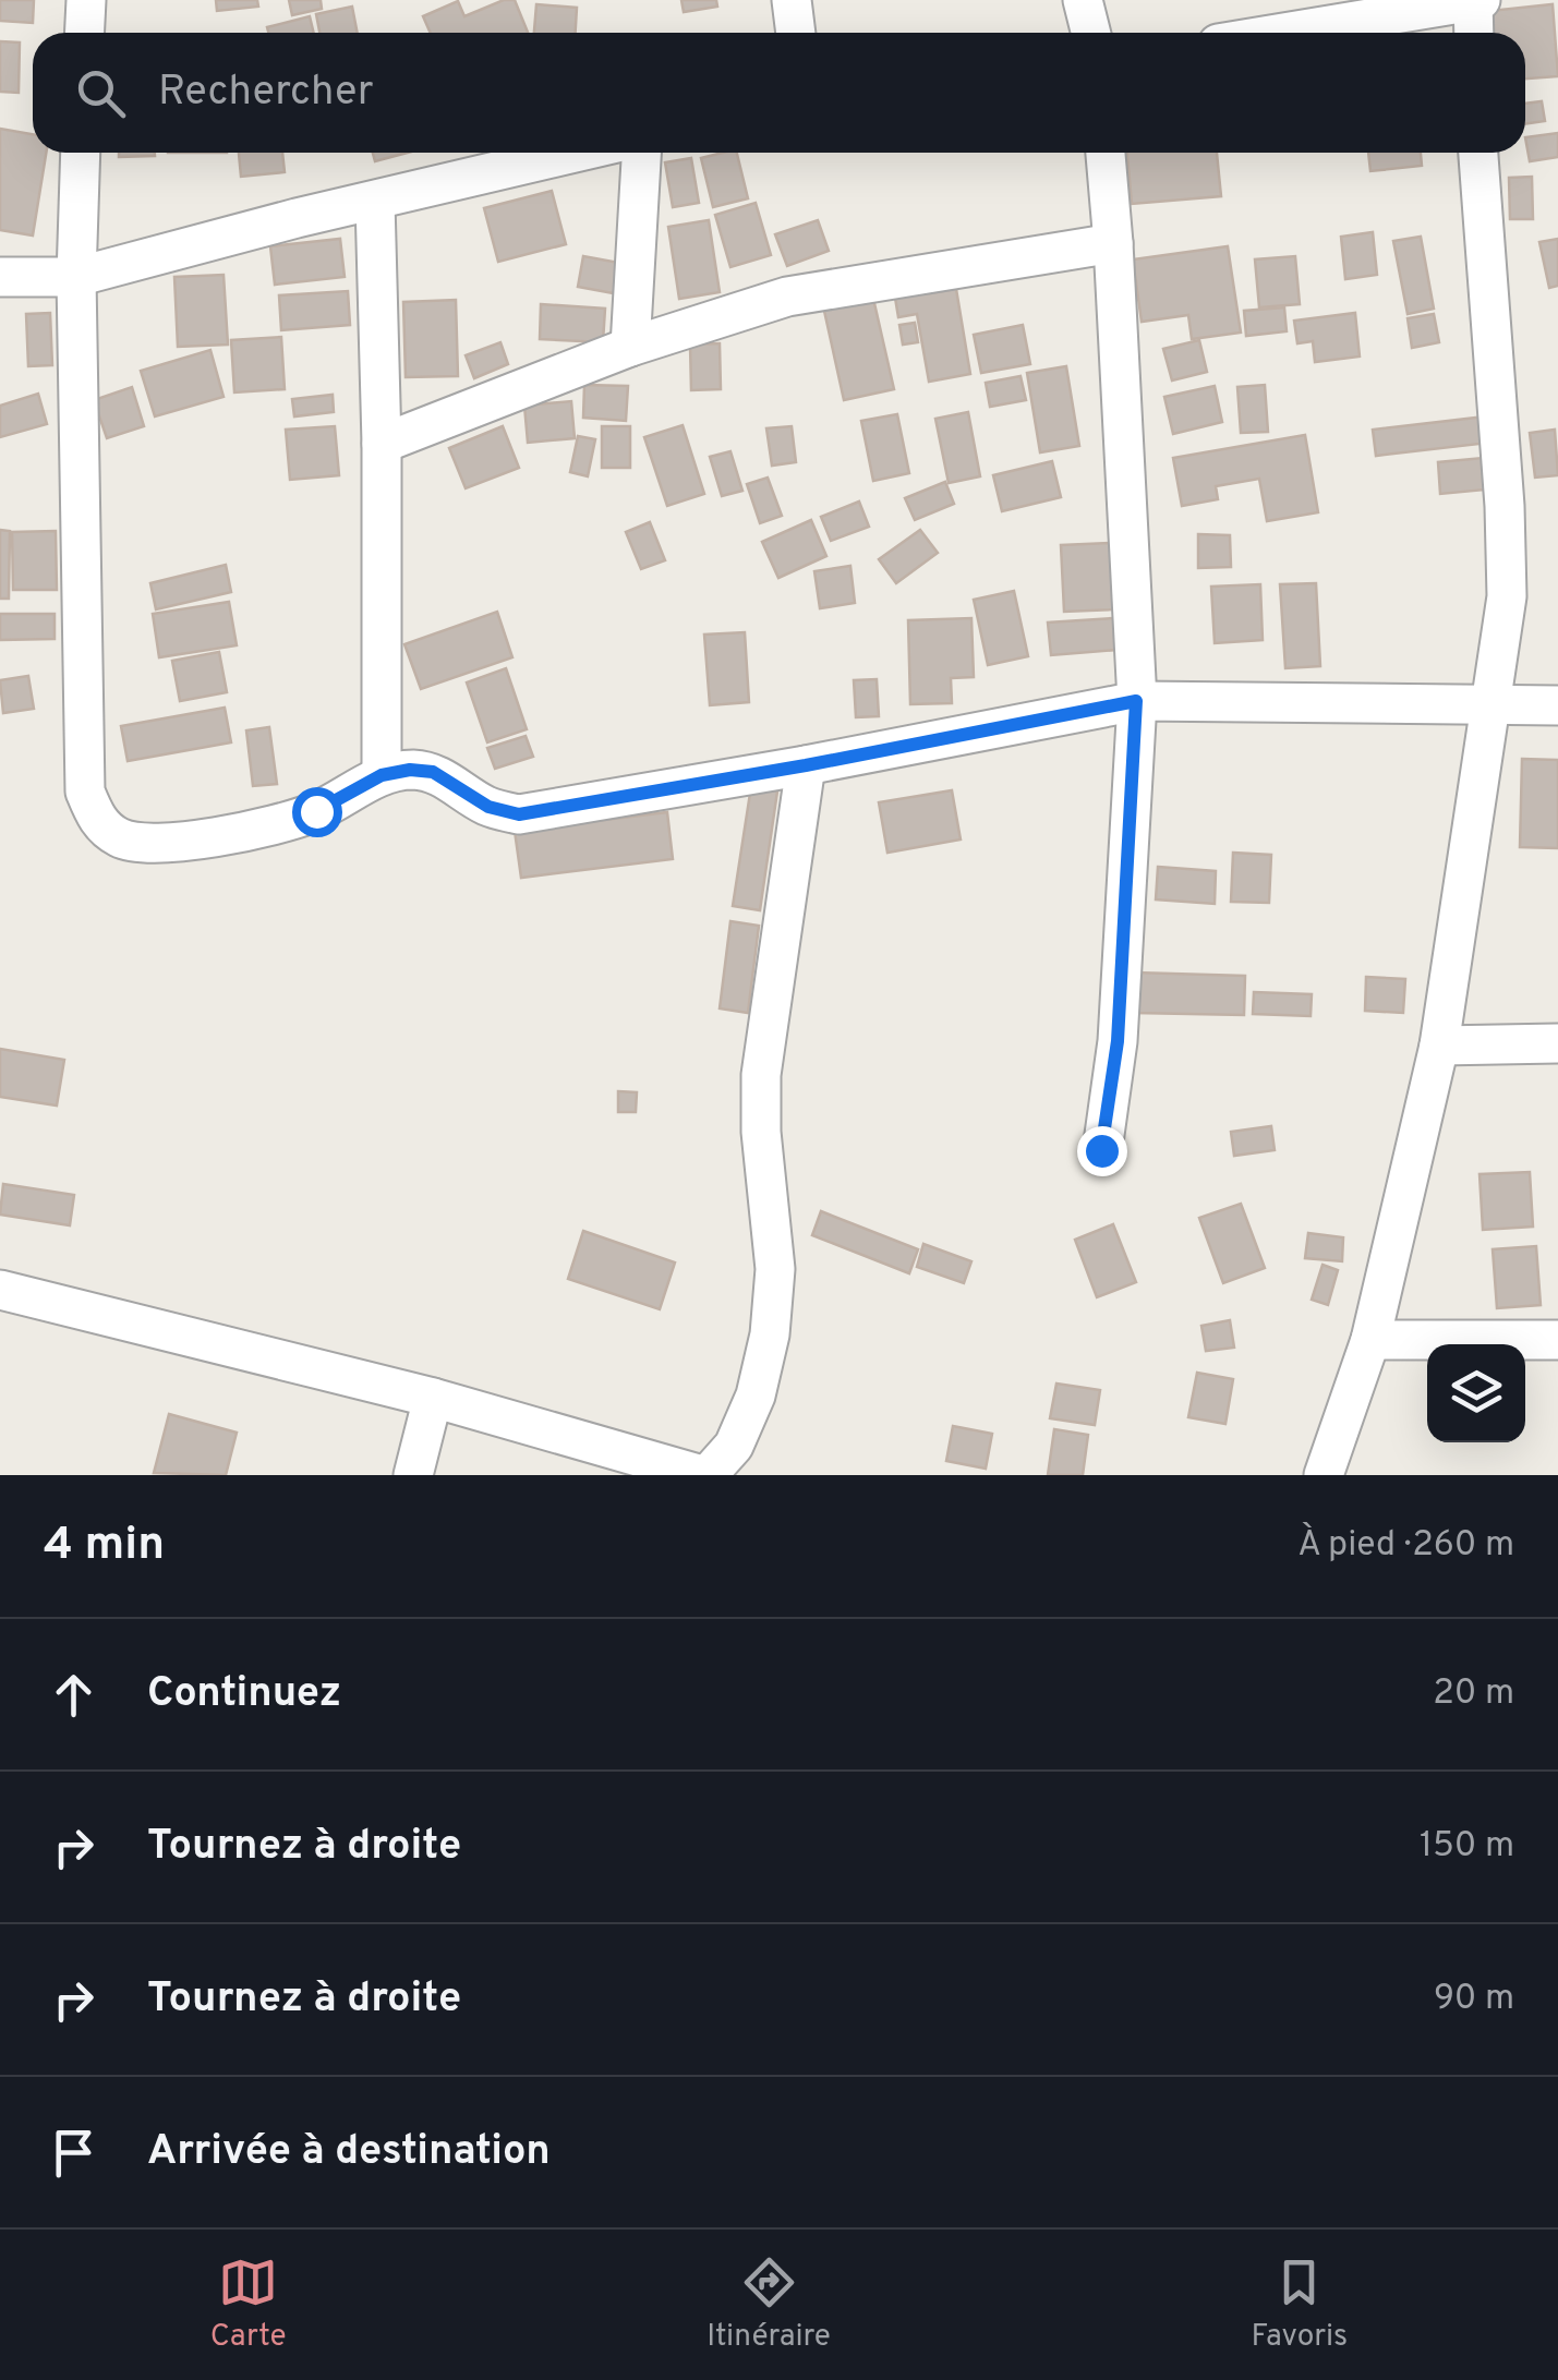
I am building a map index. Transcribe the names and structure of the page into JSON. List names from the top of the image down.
{
  "page": {
    "search": "Rechercher",
    "heading": ["4 min", "À pied · 260 m"],
    "list": [
      ["Continuez", "20 m"],
      ["Tournez à droite", "150 m"],
      ["Tournez à droite", "90 m"],
      "Arrivée à destination"
    ],
    "nav": ["Carte", "Itinéraire", "Favoris"]
  }
}
